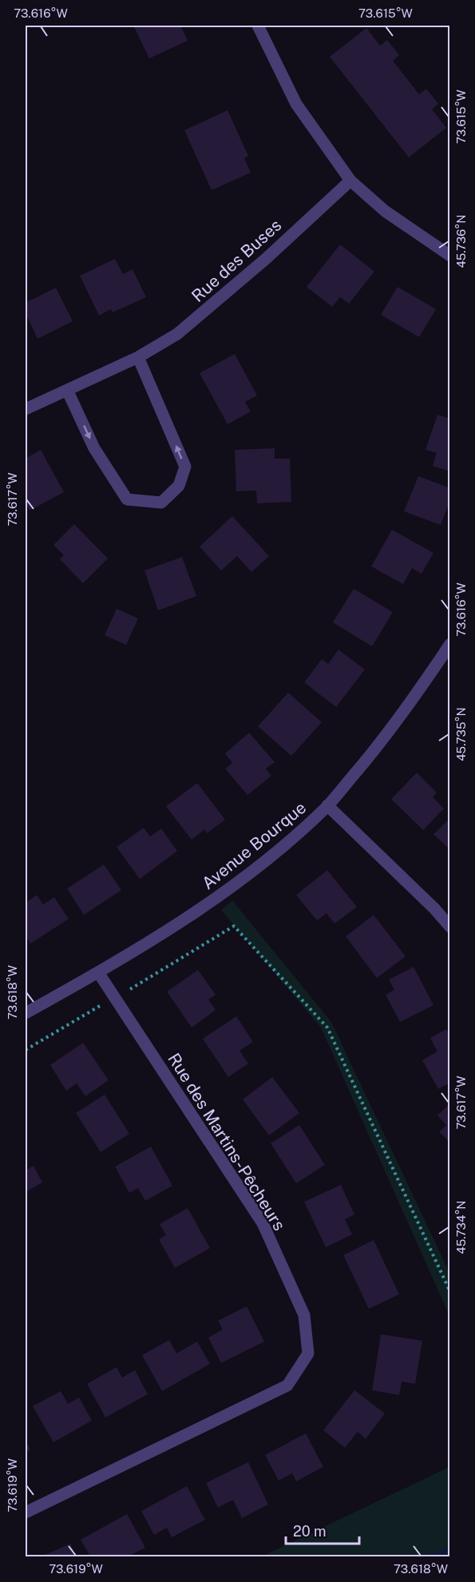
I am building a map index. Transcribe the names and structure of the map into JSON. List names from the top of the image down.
{
  "streets": {
    "street": ["Rue des Buses", "Avenue Bourque", "Rue des Martins-Pêcheurs"]
  },
  "crossings": [
    ["Avenue Bourque", "Rue des Martins-Pêcheurs"]
  ],
  "scale_bar": "20 m",
  "coordinates": [
    "73.616°W",
    "73.615°W",
    "45.736°N",
    "73.617°W",
    "45.735°N",
    "73.618°W",
    "45.734°N",
    "73.619°W"
  ]
}
